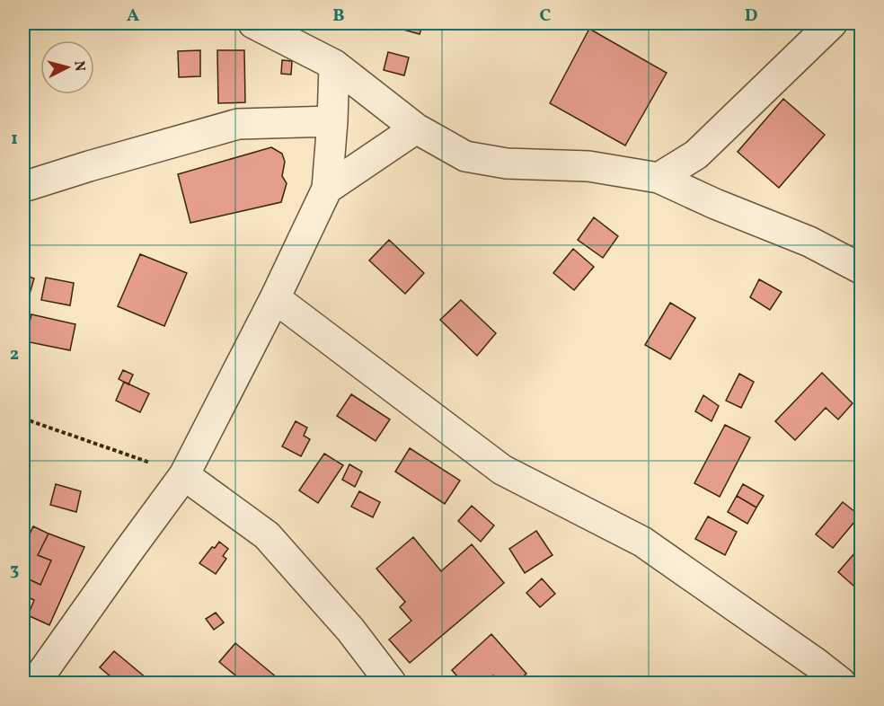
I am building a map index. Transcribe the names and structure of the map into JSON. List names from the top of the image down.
{
  "north": "right",
  "grid": {
    "columns": [
      "A",
      "B",
      "C",
      "D"
    ],
    "rows": ["1", "2", "3"]
  }
}
